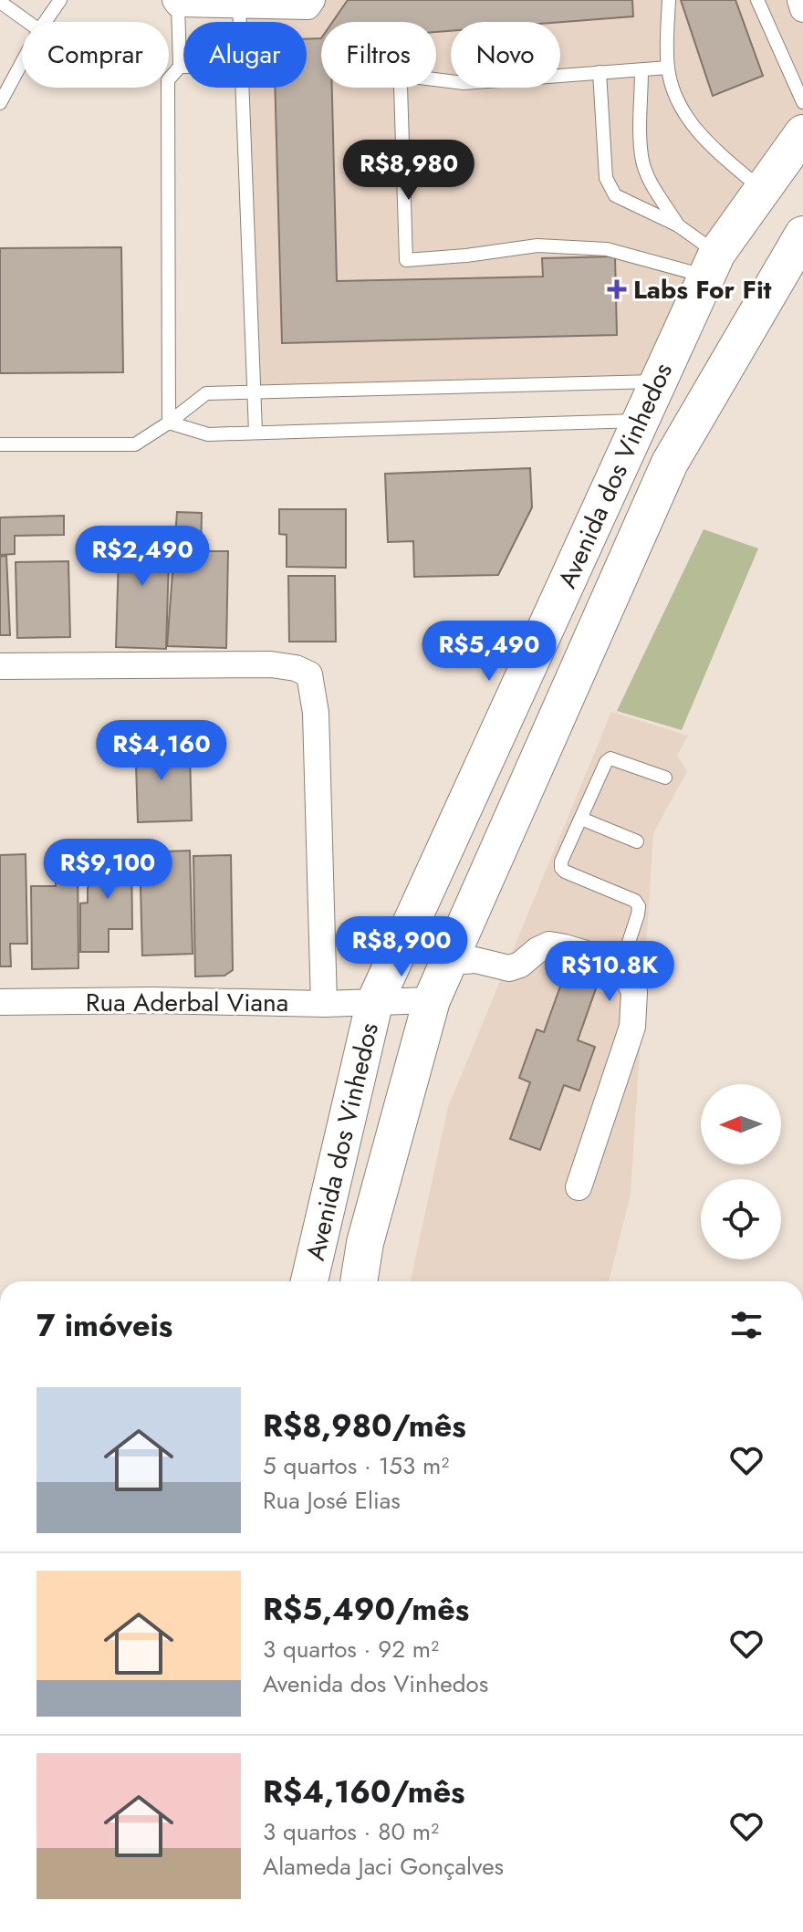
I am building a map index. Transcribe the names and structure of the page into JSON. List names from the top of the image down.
{
  "streets": {
    "main road": ["Avenida dos Vinhedos"],
    "street": ["Rua Aderbal Viana"]
  },
  "crossings": [
    ["Avenida dos Vinhedos", "Rua Aderbal Viana"]
  ],
  "places": {
    "health": ["Labs For Fit"]
  },
  "north": "left",
  "page": {
    "chip": [
      "Comprar",
      "Alugar",
      "Filtros",
      "Novo"
    ],
    "price": [
      "R$8,980",
      "R$2,490",
      "R$5,490",
      "R$4,160",
      "R$9,100",
      "R$8,900",
      "R$10.8K"
    ],
    "heading": "7 imóveis",
    "list": [
      {
        "name": "R$8,980/mês",
        "note": "5 quartos · 153 m² · Rua José Elias"
      },
      {
        "name": "R$5,490/mês",
        "note": "3 quartos · 92 m² · Avenida dos Vinhedos"
      },
      {
        "name": "R$4,160/mês",
        "note": "3 quartos · 80 m² · Alameda Jaci Gonçalves"
      }
    ]
  }
}
